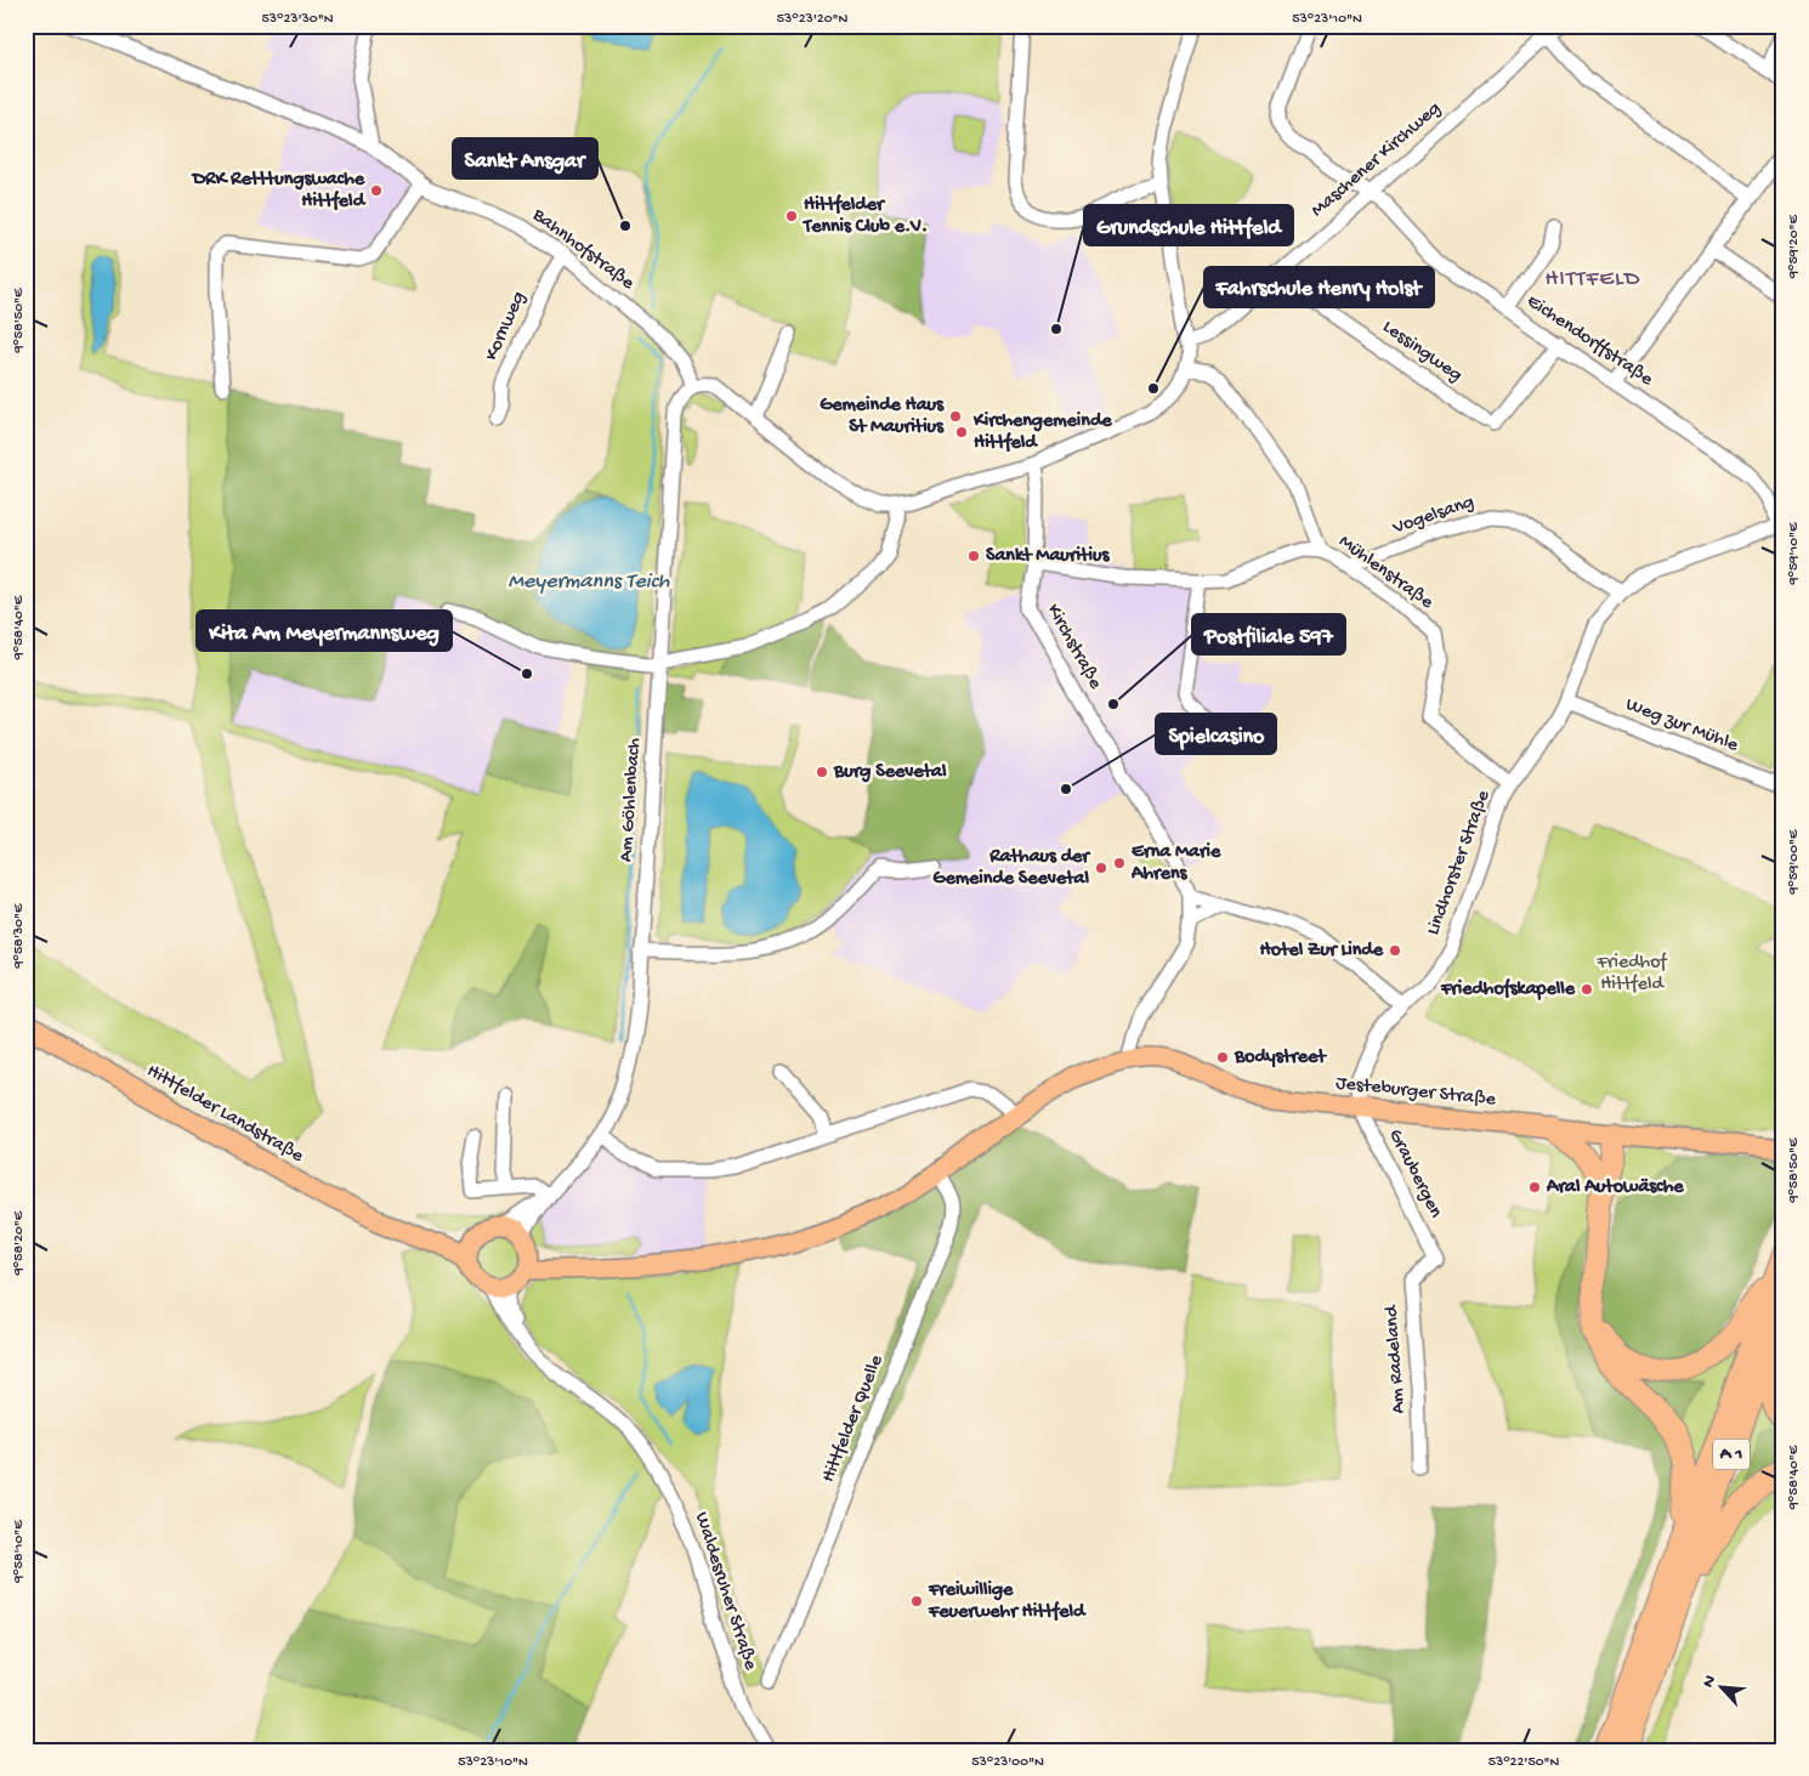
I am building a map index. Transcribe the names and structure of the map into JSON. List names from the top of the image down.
{
  "streets": {
    "highway": ["A 1"],
    "main road": ["Jesteburger Straße", "Hittfelder Landstraße"],
    "street": [
      "Maschener Kirchweg",
      "Bahnhofstraße",
      "Kornweg",
      "Eichendorffstraße",
      "Lessingweg",
      "Vogelsang",
      "Mühlenstraße",
      "Kirchstraße",
      "Weg zur Mühle",
      "Am Göhlenbach",
      "Lindhorster Straße",
      "Graubergen",
      "Am Radeland",
      "Hittfelder Quelle",
      "Waldesruher Straße"
    ]
  },
  "crossings": [
    ["Maschener Kirchweg", "Eichendorffstraße"],
    ["Maschener Kirchweg", "Lessingweg"],
    ["Bahnhofstraße", "Kornweg"],
    ["Bahnhofstraße", "Am Göhlenbach"],
    ["Eichendorffstraße", "Lessingweg"],
    ["Eichendorffstraße", "Lindhorster Straße"],
    ["Vogelsang", "Mühlenstraße"],
    ["Vogelsang", "Lindhorster Straße"],
    ["Mühlenstraße", "Lindhorster Straße"],
    ["Kirchstraße", "Jesteburger Straße"],
    ["Weg zur Mühle", "Lindhorster Straße"],
    ["Am Göhlenbach", "Hittfelder Landstraße"],
    ["Am Göhlenbach", "Waldesruher Straße"],
    ["Lindhorster Straße", "Jesteburger Straße"],
    ["Lindhorster Straße", "Graubergen"],
    ["Jesteburger Straße", "Graubergen"],
    ["Jesteburger Straße", "Hittfelder Quelle"],
    ["Hittfelder Landstraße", "Waldesruher Straße"],
    ["Graubergen", "Am Radeland"]
  ],
  "districts": ["HITTFELD"],
  "water": ["Meyermanns Teich"],
  "parks": ["Friedhof Hittfeld"],
  "places": [
    "DRK Retttungswache Hittfeld",
    "Hittfelder Tennis Club e.V.",
    "Sankt Ansgar",
    "Grundschule Hittfeld",
    "Fahrschule Henry Holst",
    "Gemeinde Haus St Mauritius",
    "Kirchengemeinde Hittfeld",
    "Sankt Mauritius",
    "Kita Am Meyermannsweg",
    "Postfiliale 597",
    "Burg Seevetal",
    "Spielcasino",
    "Erna Marie Ahrens",
    "Rathaus der Gemeinde Seevetal",
    "Hotel Zur Linde",
    "Friedhofskapelle",
    "Bodystreet",
    "Aral Autowäsche",
    "Freiwillige Feuerwehr Hittfeld"
  ],
  "north": "top left",
  "coordinates": [
    "53°23'30\"N",
    "53°23'20\"N",
    "53°23'10\"N",
    "9°59'20\"E",
    "9°58'50\"E",
    "9°59'10\"E",
    "9°58'40\"E",
    "9°59'00\"E",
    "9°58'30\"E",
    "9°58'20\"E",
    "9°58'10\"E",
    "53°23'00\"N",
    "53°22'50\"N"
  ]
}
